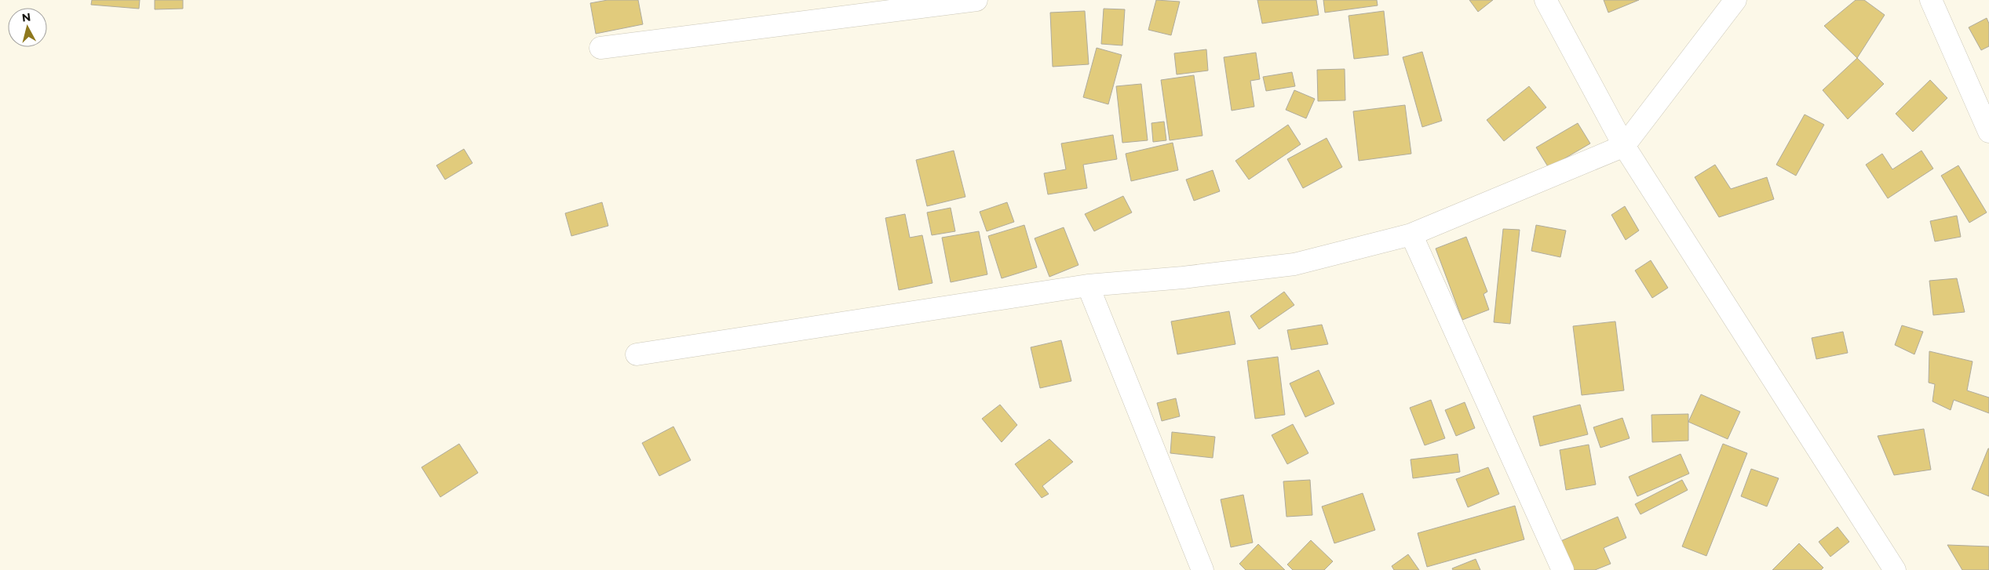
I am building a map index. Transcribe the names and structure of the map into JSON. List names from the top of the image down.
{
  "north": "top"
}
